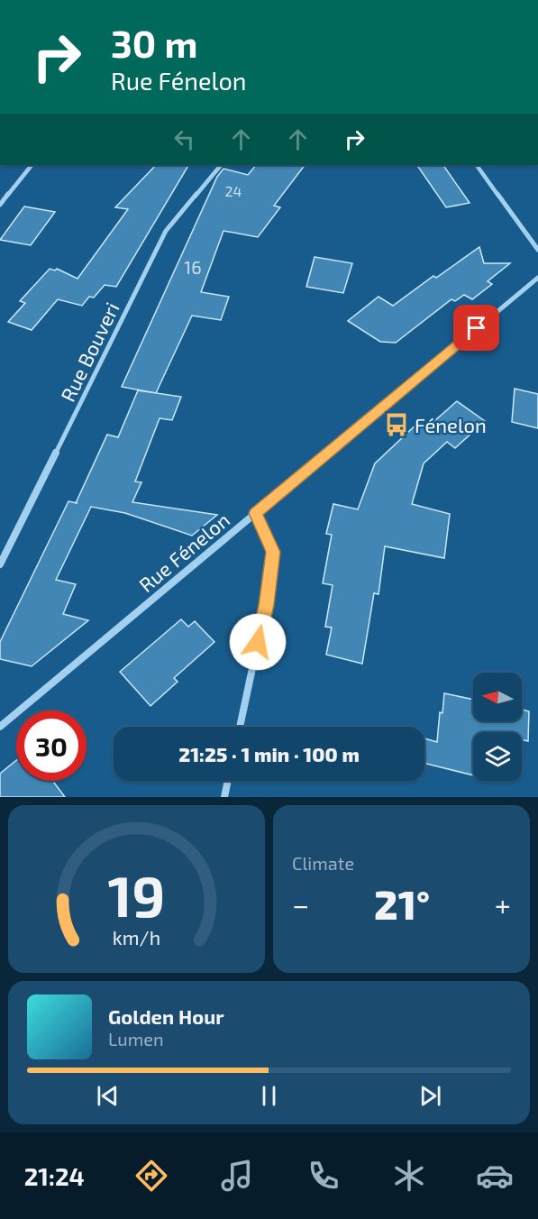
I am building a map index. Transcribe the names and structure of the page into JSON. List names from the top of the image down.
{
  "streets": {
    "street": ["Rue Bouveri", "Rue Fénelon"]
  },
  "places": {
    "bus stop": ["Fénelon"]
  },
  "house_numbers": ["24", "16"],
  "north": "left",
  "page": {
    "turn": ["30 m", "Rue Fénelon"],
    "limit": "30",
    "trip": "21:25 · 1 min · 100 m",
    "tile": "Climate",
    "heat": ["−", "21°", "+"],
    "song": ["Golden Hour", "Lumen"],
    "tabs": "21:24",
    "gauge": ["19", "km/h"]
  }
}
